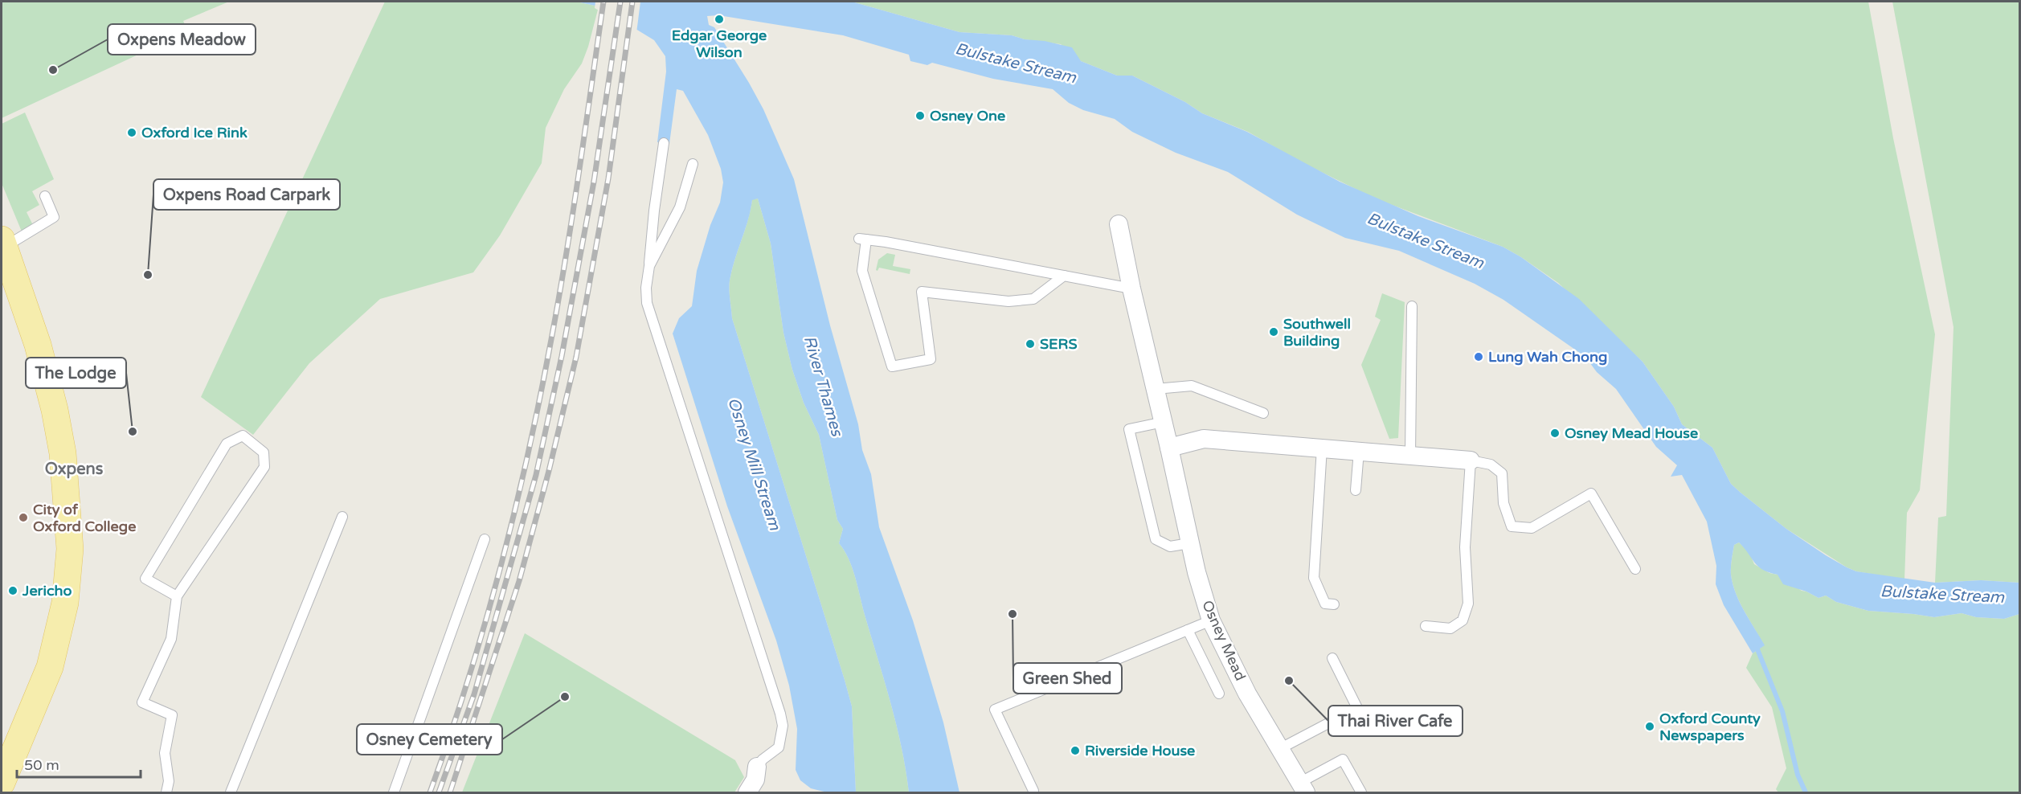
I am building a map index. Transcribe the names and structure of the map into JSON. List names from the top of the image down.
{
  "streets": {
    "street": ["Osney Mead"]
  },
  "districts": ["Oxpens"],
  "water": ["Bulstake Stream", "River Thames", "Osney Mill Stream"],
  "places": [
    "Edgar George Wilson",
    "Oxpens Meadow",
    "Osney One",
    "Oxford Ice Rink",
    "Oxpens Road Carpark",
    "Southwell Building",
    "SERS",
    "Lung Wah Chong",
    "The Lodge",
    "Osney Mead House",
    "City of Oxford College",
    "Jericho",
    "Green Shed",
    "Thai River Cafe",
    "Osney Cemetery",
    "Oxford County Newspapers",
    "Riverside House"
  ],
  "scale_bar": "50 m"
}
